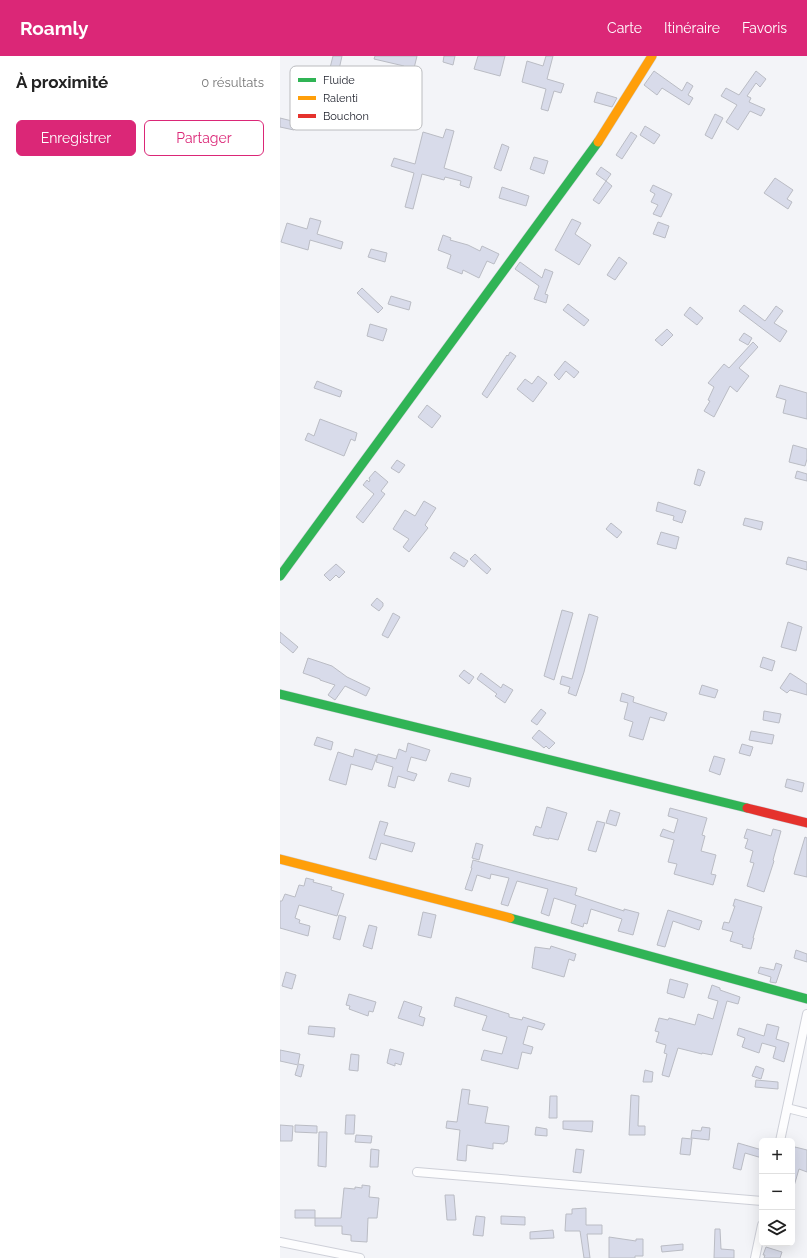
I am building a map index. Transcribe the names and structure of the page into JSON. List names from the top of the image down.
{
  "legend": ["Fluide", "Ralenti", "Bouchon"],
  "page": {
    "header": "Roamly",
    "nav": ["Carte", "Itinéraire", "Favoris"],
    "heading": ["À proximité", "0 résultats"],
    "buttons": ["Enregistrer", "Partager"],
    "map_buttons": ["+", "−"]
  }
}
